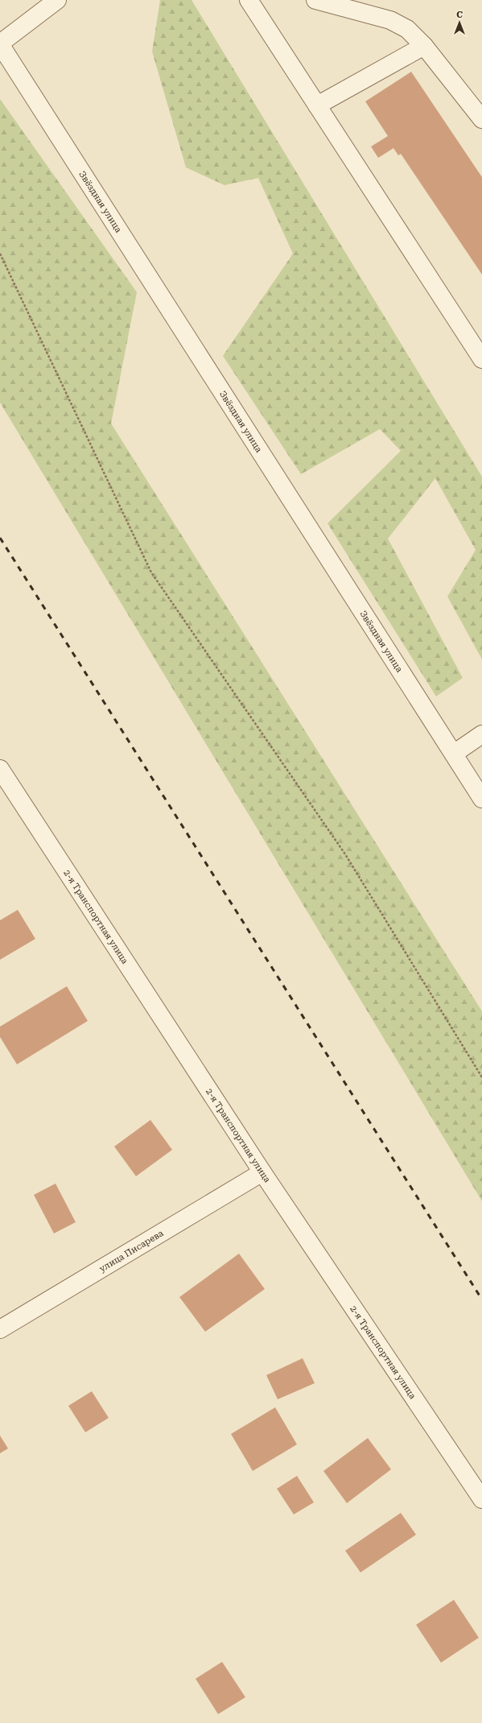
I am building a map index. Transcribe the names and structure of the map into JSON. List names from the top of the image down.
{
  "streets": {
    "street": ["Звёздная улица", "2-я Транспортная улица", "улица Писарева"]
  },
  "crossings": [
    ["2-я Транспортная улица", "улица Писарева"]
  ],
  "north": "top"
}
